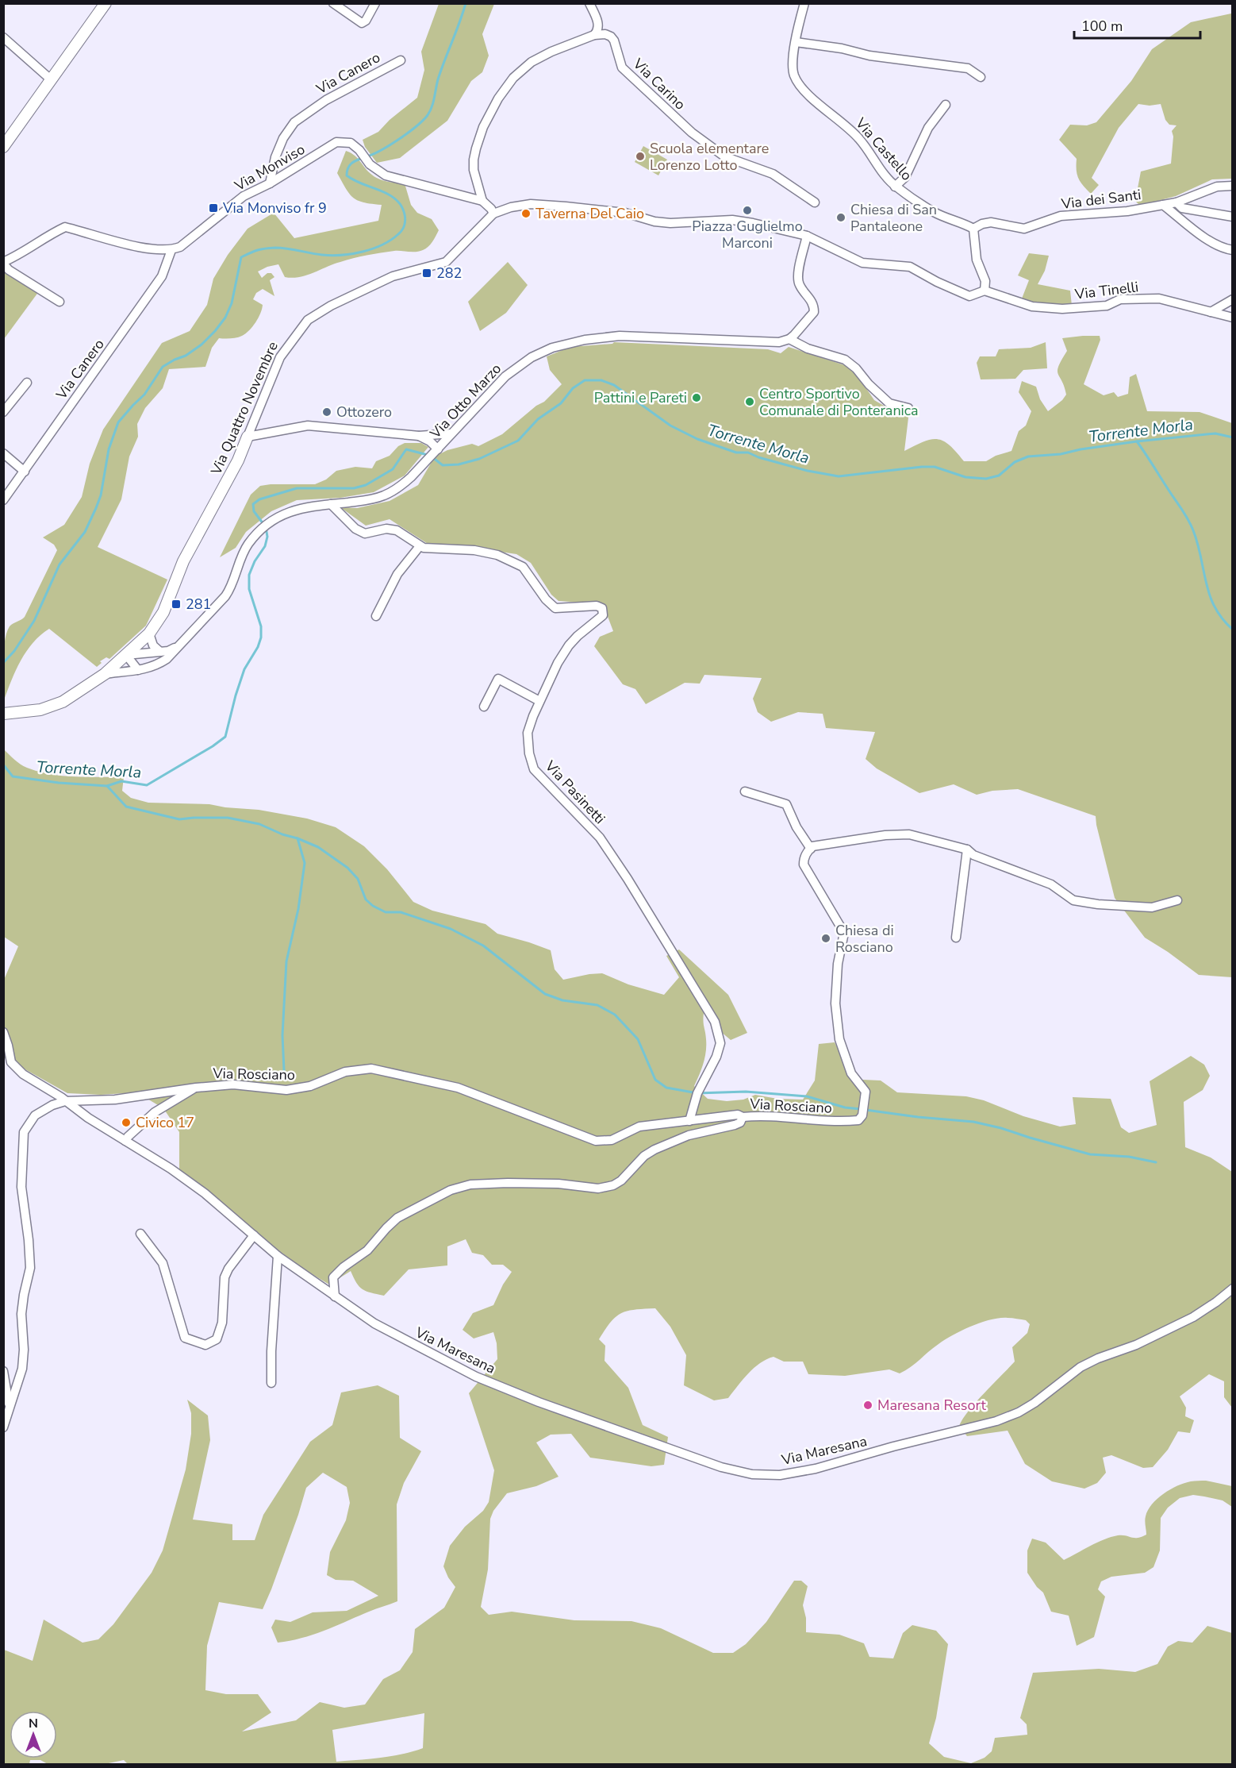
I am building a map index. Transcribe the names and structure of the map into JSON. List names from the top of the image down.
{
  "streets": {
    "street": [
      "Via Canero",
      "Via Carino",
      "Via Castello",
      "Via Monviso",
      "Via dei Santi",
      "Via Tinelli",
      "Via Otto Marzo",
      "Via Quattro Novembre",
      "Via Pasinetti",
      "Via Rosciano",
      "Via Maresana"
    ]
  },
  "crossings": [
    ["Via Canero", "Via Monviso"],
    ["Via Castello", "Via dei Santi"],
    ["Via Tinelli", "Via Quattro Novembre"],
    ["Via Otto Marzo", "Via Quattro Novembre"],
    ["Via Otto Marzo", "Via Pasinetti"],
    ["Via Pasinetti", "Via Rosciano"],
    ["Via Rosciano", "Via Maresana"]
  ],
  "water": ["Torrente Morla"],
  "places": {
    "other": [
      "Scuola elementare Lorenzo Lotto",
      "Piazza Guglielmo Marconi",
      "Taverna Del Caio",
      "Chiesa di San Pantaleone",
      "Pattini e Pareti",
      "Centro Sportivo Comunale di Ponteranica",
      "Ottozero",
      "Chiesa di Rosciano",
      "Civico 17",
      "Maresana Resort"
    ],
    "transit": ["Via Monviso fr 9", "282", "281"]
  },
  "scale_bar": "100 m",
  "north": "top"
}
